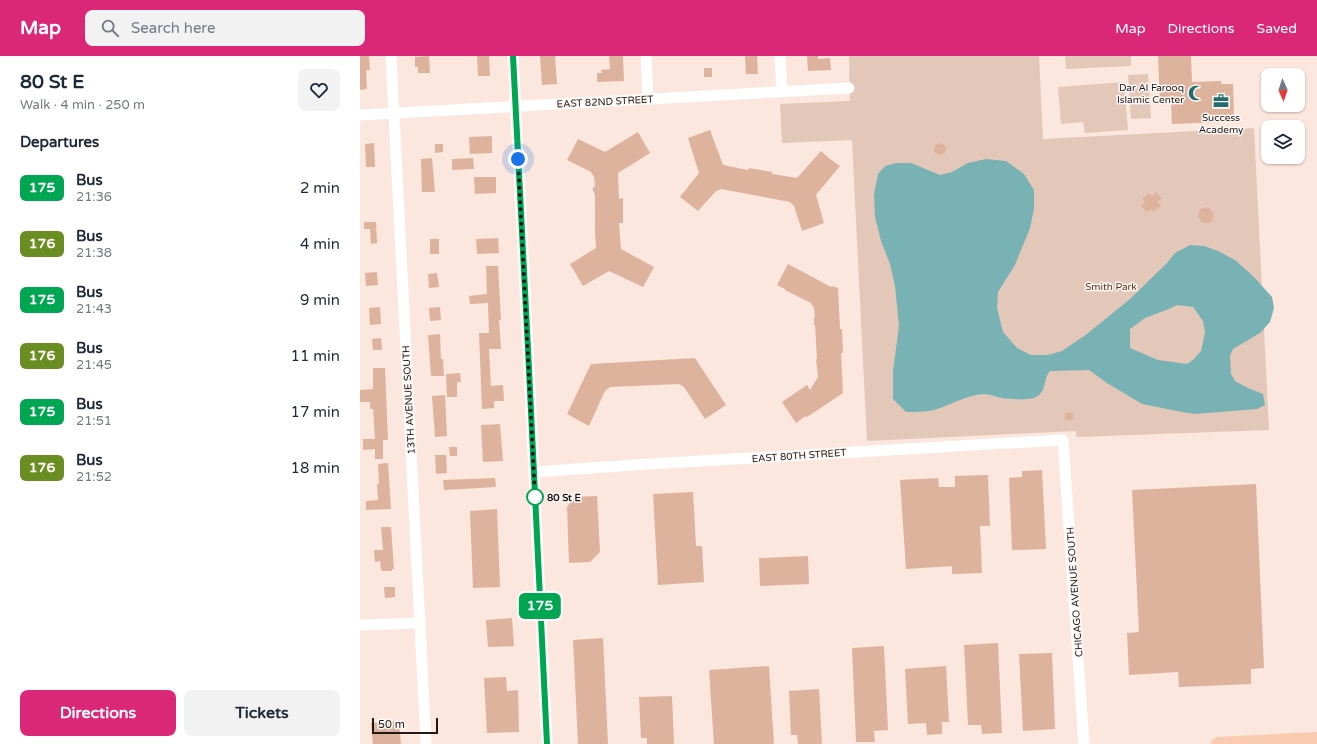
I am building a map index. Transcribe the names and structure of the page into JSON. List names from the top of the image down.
{
  "streets": {
    "street": [
      "EAST 82ND STREET",
      "13TH AVENUE SOUTH",
      "EAST 80TH STREET",
      "CHICAGO AVENUE SOUTH"
    ]
  },
  "crossings": [
    ["EAST 82ND STREET", "13TH AVENUE SOUTH"],
    ["EAST 80TH STREET", "CHICAGO AVENUE SOUTH"]
  ],
  "parks": ["Smith Park"],
  "places": {
    "mosque": ["Dar Al Farooq Islamic Center"],
    "office": ["Success Academy"],
    "other": ["80 St E"]
  },
  "lines": ["bus line 175"],
  "scale_bar": "50 m",
  "north": "bottom",
  "page": {
    "header": "Map",
    "search": "Search here",
    "nav": ["Map", "Directions", "Saved"],
    "heading": [
      ["80 St E", "Walk · 4 min · 250 m"],
      "Departures"
    ],
    "on_map": "175",
    "list": [
      {
        "mark": "175",
        "name": "Bus",
        "note": "21:36",
        "value": "2 min"
      },
      {
        "mark": "176",
        "name": "Bus",
        "note": "21:38",
        "value": "4 min"
      },
      {
        "mark": "175",
        "name": "Bus",
        "note": "21:43",
        "value": "9 min"
      },
      {
        "mark": "176",
        "name": "Bus",
        "note": "21:45",
        "value": "11 min"
      },
      {
        "mark": "175",
        "name": "Bus",
        "note": "21:51",
        "value": "17 min"
      },
      {
        "mark": "176",
        "name": "Bus",
        "note": "21:52",
        "value": "18 min"
      }
    ],
    "buttons": ["Directions", "Tickets"],
    "scale": "50 m"
  }
}
